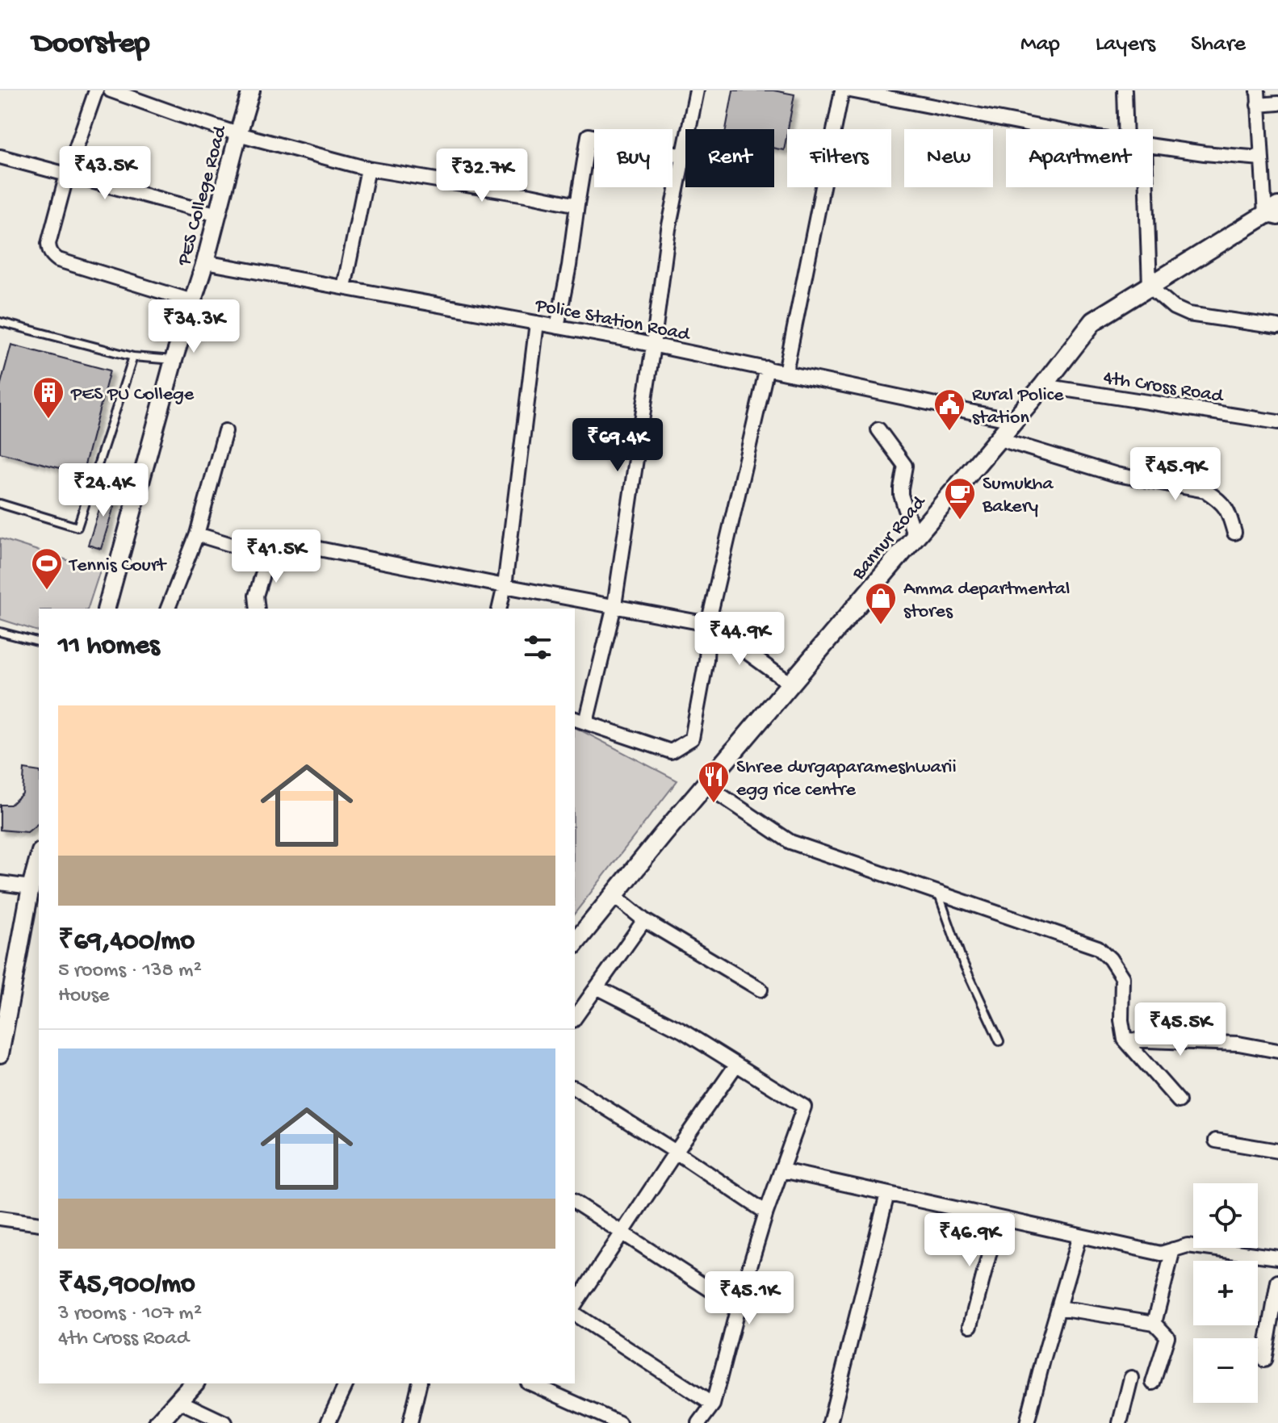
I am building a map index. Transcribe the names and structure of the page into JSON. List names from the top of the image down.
{
  "streets": {
    "main road": ["Bannur Road"],
    "street": ["PES College Road", "Police Station Road", "4th Cross Road"]
  },
  "crossings": [
    ["PES College Road", "Police Station Road"],
    ["Police Station Road", "Bannur Road"],
    ["4th Cross Road", "Bannur Road"]
  ],
  "places": {
    "building": ["PES PU College"],
    "public building": ["Rural Police station"],
    "cafe": ["Sumukha Bakery"],
    "sports": ["Tennis Court"],
    "shop": ["Amma departmental stores"],
    "restaurant": ["Shree durgaparameshwarii egg rice centre"]
  },
  "page": {
    "header": "Doorstep",
    "nav": ["Map", "Layers", "Share"],
    "chip": [
      "Buy",
      "Rent",
      "Filters",
      "New",
      "Apartment"
    ],
    "price": [
      "₹43.5K",
      "₹32.7K",
      "₹34.3K",
      "₹69.4K",
      "₹45.9K",
      "₹24.4K",
      "₹41.5K",
      "₹44.9K",
      "₹45.5K",
      "₹46.9K",
      "₹45.1K"
    ],
    "heading": "11 homes",
    "list": [
      {
        "name": "₹69,400/mo",
        "note": "5 rooms · 138 m² · House"
      },
      {
        "name": "₹45,900/mo",
        "note": "3 rooms · 107 m² · 4th Cross Road"
      }
    ],
    "map_buttons": ["+", "−"]
  }
}
